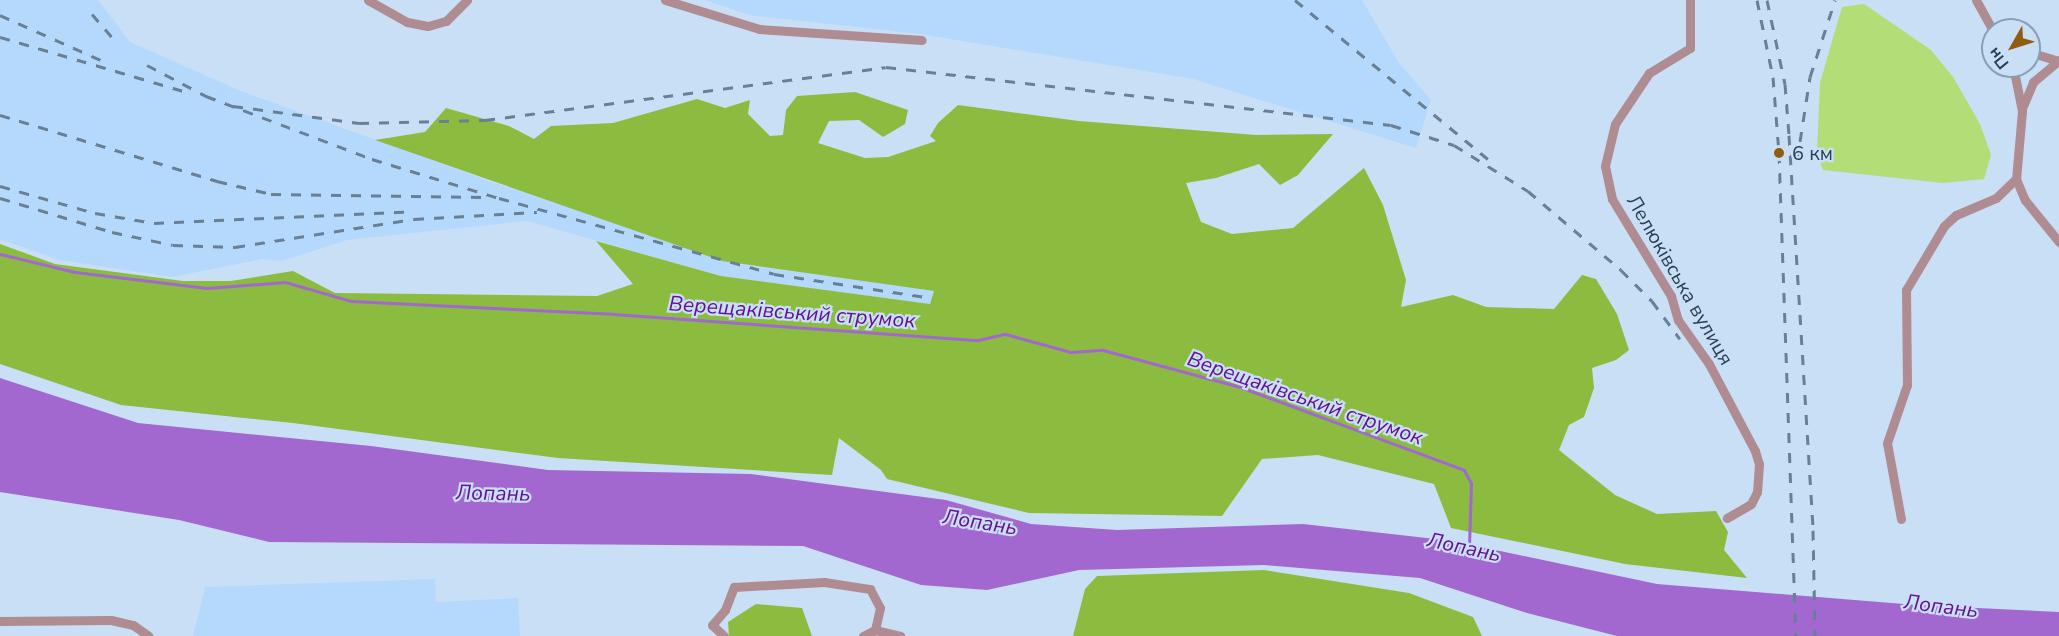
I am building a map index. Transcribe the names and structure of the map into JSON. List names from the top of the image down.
{
  "streets": {
    "street": ["Лелюківська вулиця"]
  },
  "water": ["Верещаківський струмок", "Лопань"],
  "places": ["6 км"],
  "north": "bottom left"
}
